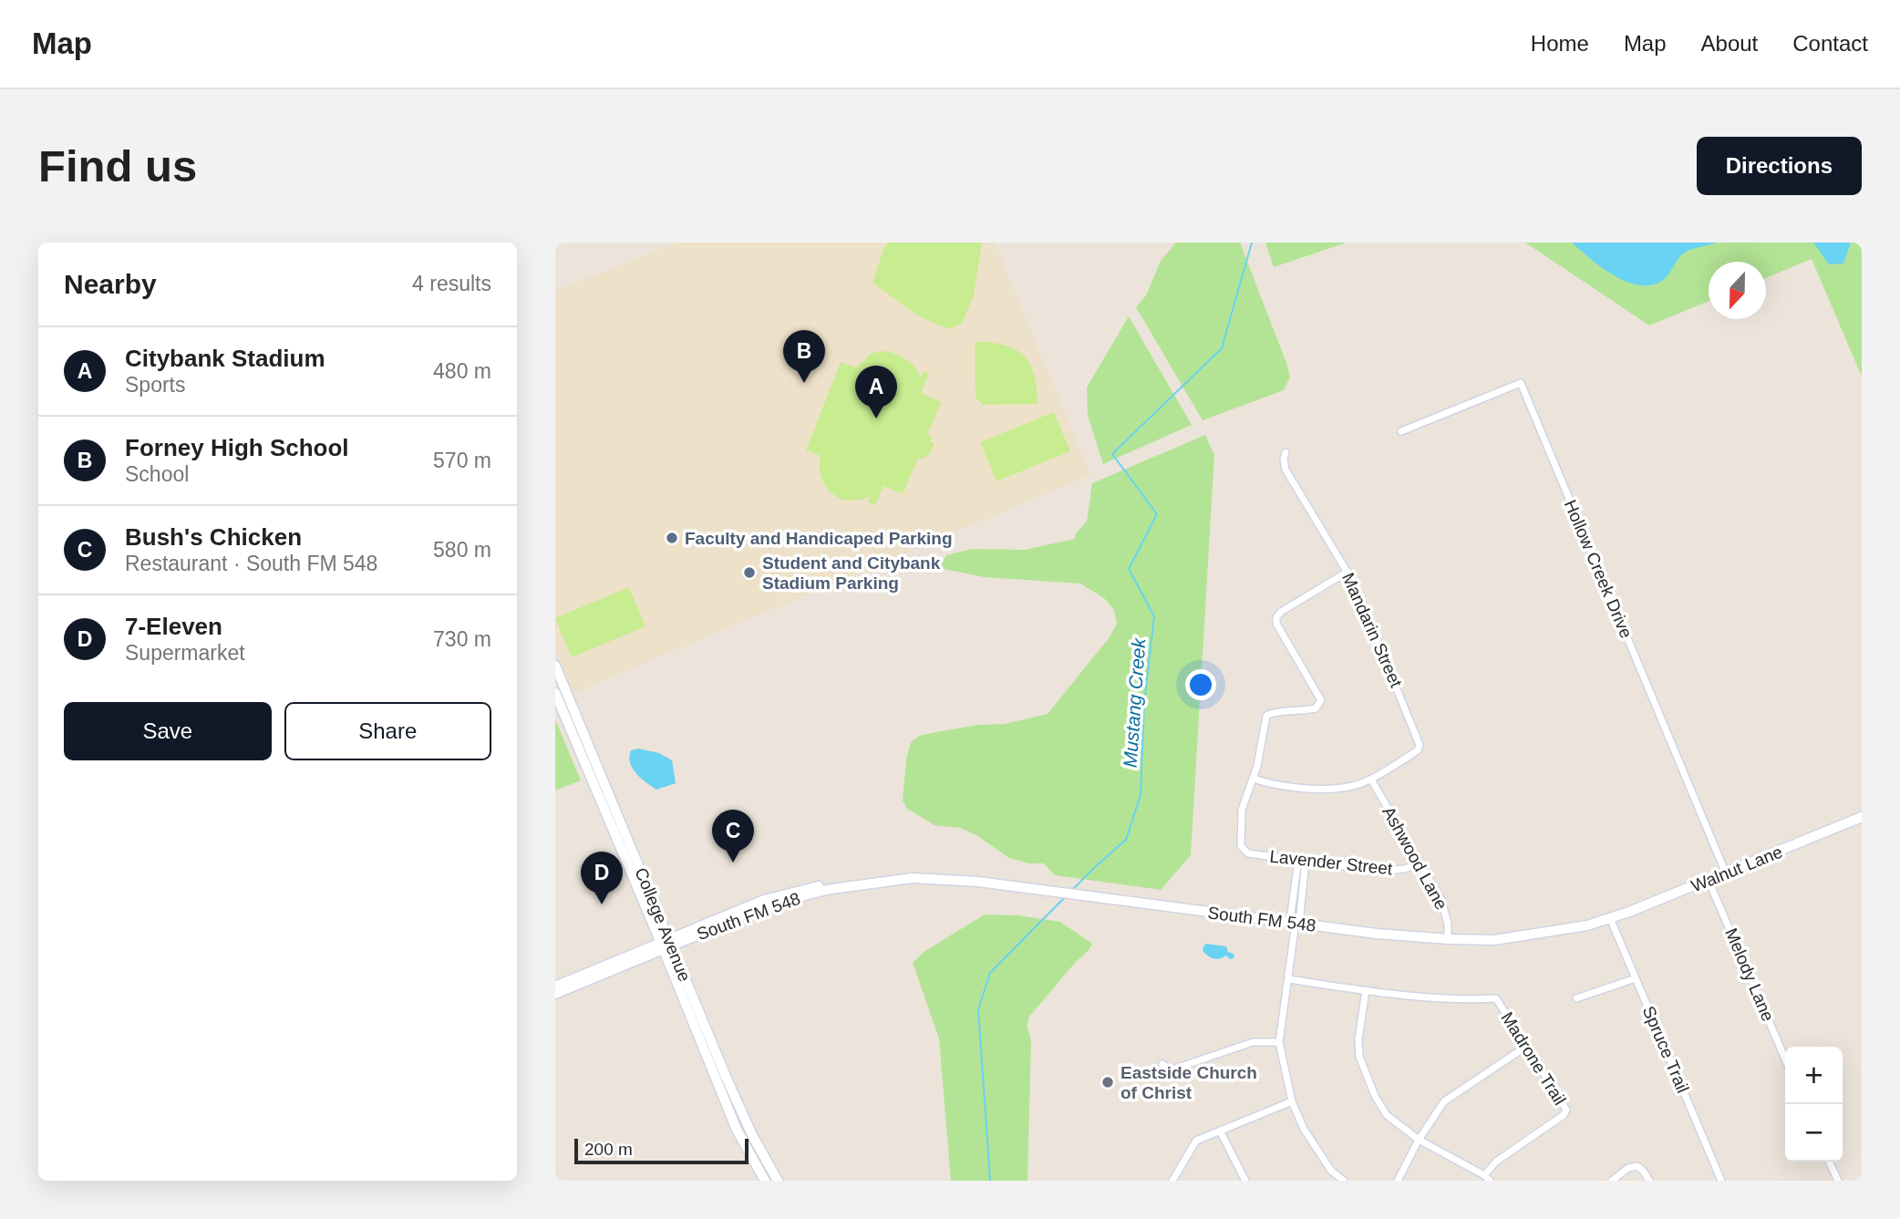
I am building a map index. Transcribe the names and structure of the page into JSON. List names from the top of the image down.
{
  "streets": {
    "main road": ["Walnut Lane", "South FM 548", "College Avenue"],
    "street": [
      "Hollow Creek Drive",
      "Mandarin Street",
      "Ashwood Lane",
      "Lavender Street",
      "Melody Lane",
      "Spruce Trail",
      "Madrone Trail"
    ]
  },
  "crossings": [
    ["Hollow Creek Drive", "Walnut Lane"],
    ["Mandarin Street", "Ashwood Lane"],
    ["Ashwood Lane", "Lavender Street"],
    ["Ashwood Lane", "South FM 548"],
    ["Walnut Lane", "South FM 548"],
    ["Walnut Lane", "Melody Lane"],
    ["Walnut Lane", "Spruce Trail"],
    ["South FM 548", "College Avenue"],
    ["South FM 548", "Spruce Trail"]
  ],
  "water": ["Mustang Creek"],
  "places": ["Faculty and Handicaped Parking", "Student and Citybank Stadium Parking", "Eastside Church of Christ"],
  "scale_bar": "200 m",
  "north": "bottom",
  "page": {
    "header": "Map",
    "nav": [
      "Home",
      "Map",
      "About",
      "Contact"
    ],
    "buttons": [
      "Directions",
      ["Save", "Share"]
    ],
    "title": "Find us",
    "heading": ["Nearby", "4 results"],
    "list": [
      {
        "mark": "A",
        "name": "Citybank Stadium",
        "note": "Sports",
        "value": "480 m"
      },
      {
        "mark": "B",
        "name": "Forney High School",
        "note": "School",
        "value": "570 m"
      },
      {
        "mark": "C",
        "name": "Bush's Chicken",
        "note": "Restaurant · South FM 548",
        "value": "580 m"
      },
      {
        "mark": "D",
        "name": "7-Eleven",
        "note": "Supermarket",
        "value": "730 m"
      }
    ],
    "pins": [
      "B",
      "A",
      "C",
      "D"
    ],
    "map_buttons": ["+", "−"],
    "scale": "200 m"
  }
}
